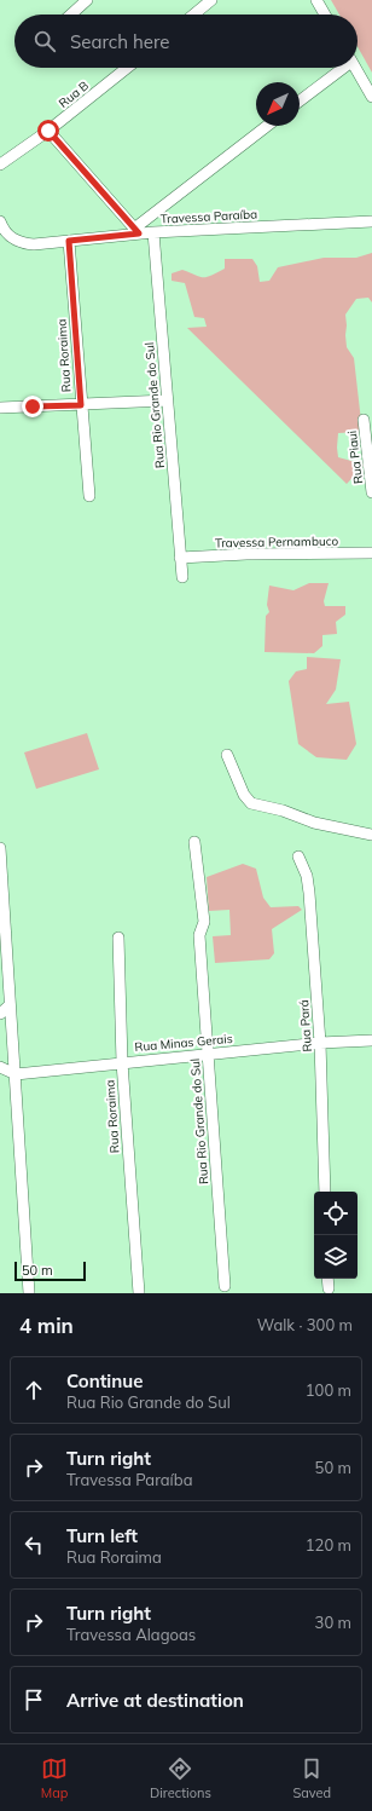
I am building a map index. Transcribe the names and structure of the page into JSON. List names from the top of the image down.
{
  "streets": {
    "street": [
      "Rua B",
      "Travessa Paraíba",
      "Rua Roraima",
      "Rua Rio Grande do Sul",
      "Rua Piaui",
      "Travessa Pernambuco",
      "Rua Pará",
      "Rua Minas Gerais"
    ]
  },
  "crossings": [
    ["Travessa Paraíba", "Rua Roraima"],
    ["Travessa Paraíba", "Rua Rio Grande do Sul"],
    ["Rua Roraima", "Rua Minas Gerais"],
    ["Rua Rio Grande do Sul", "Travessa Pernambuco"],
    ["Rua Rio Grande do Sul", "Rua Minas Gerais"],
    ["Rua Pará", "Rua Minas Gerais"]
  ],
  "scale_bar": "50 m",
  "north": "bottom left",
  "page": {
    "search": "Search here",
    "scale": "50 m",
    "heading": ["4 min", "Walk · 300 m"],
    "list": [
      ["Continue", "Rua Rio Grande do Sul", "100 m"],
      ["Turn right", "Travessa Paraíba", "50 m"],
      ["Turn left", "Rua Roraima", "120 m"],
      ["Turn right", "Travessa Alagoas", "30 m"],
      "Arrive at destination"
    ],
    "nav": ["Map", "Directions", "Saved"]
  }
}
